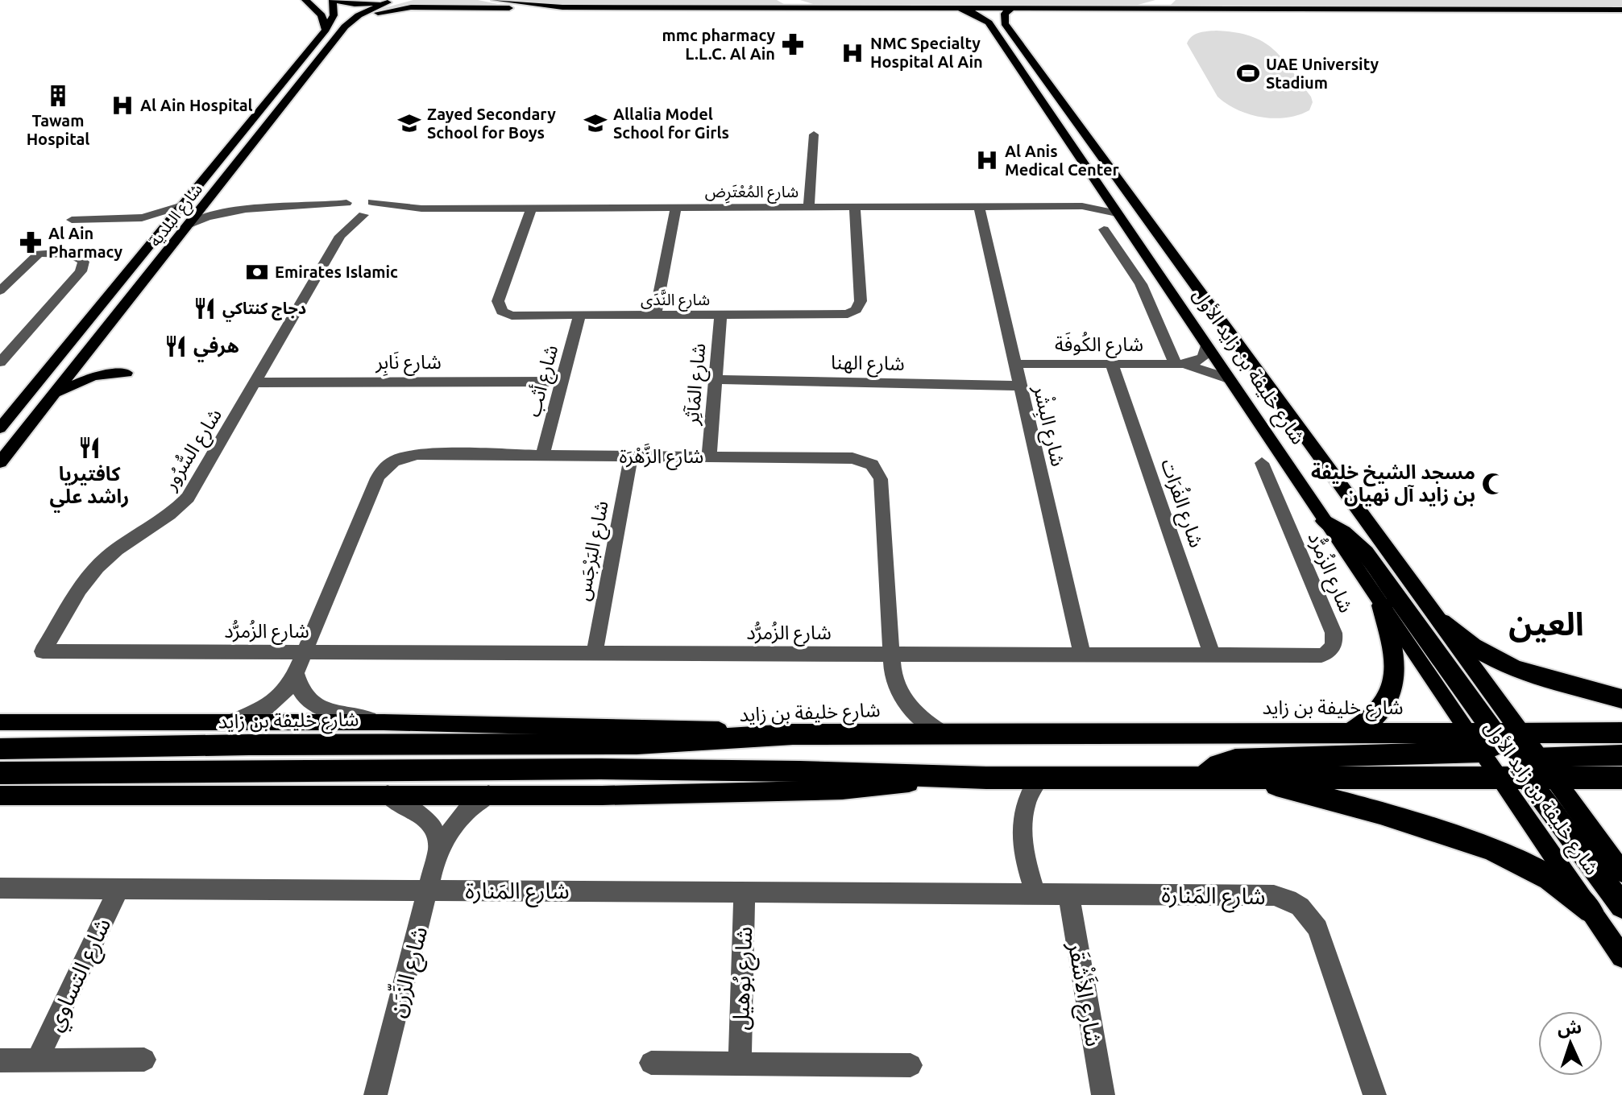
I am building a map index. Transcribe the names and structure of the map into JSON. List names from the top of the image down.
{
  "streets": {
    "highway": ["شارع خليفة بن زايد"],
    "main road": ["شارع البلدية", "شارع خليفة بن زايد الأول"],
    "street": [
      "شارع المُعْتَرِض",
      "شارع النَّدَى",
      "شارع الكُوفَة",
      "شارع نَابِر",
      "شارع الهنا",
      "شارع أثب",
      "شارع المَآثِر",
      "شارع البِشْر",
      "شارع السُّرُور",
      "شارع الزَّهْرَة",
      "شارع الفُرَات",
      "شارع البَرْجَس",
      "شارع الزُمرُّد",
      "شارع المَنارة",
      "شارع الزِّرَن",
      "شارع التساوي",
      "شارع بُوهيل",
      "شارع الأَشْقَر"
    ]
  },
  "crossings": [
    ["شارع المُعْتَرِض", "شارع البلدية"],
    ["شارع المُعْتَرِض", "شارع النَّدَى"],
    ["شارع المُعْتَرِض", "شارع خليفة بن زايد الأول"],
    ["شارع المُعْتَرِض", "شارع البِشْر"],
    ["شارع المُعْتَرِض", "شارع السُّرُور"],
    ["شارع النَّدَى", "شارع أثب"],
    ["شارع النَّدَى", "شارع المَآثِر"],
    ["شارع الكُوفَة", "شارع خليفة بن زايد الأول"],
    ["شارع الكُوفَة", "شارع البِشْر"],
    ["شارع الكُوفَة", "شارع الفُرَات"],
    ["شارع نَابِر", "شارع أثب"],
    ["شارع نَابِر", "شارع السُّرُور"],
    ["شارع الهنا", "شارع المَآثِر"],
    ["شارع الهنا", "شارع البِشْر"],
    ["شارع خليفة بن زايد الأول", "شارع خليفة بن زايد"],
    ["شارع أثب", "شارع الزَّهْرَة"],
    ["شارع المَآثِر", "شارع الزَّهْرَة"],
    ["شارع البِشْر", "شارع الزُمرُّد"],
    ["شارع السُّرُور", "شارع الزُمرُّد"],
    ["شارع الزَّهْرَة", "شارع البَرْجَس"],
    ["شارع الزَّهْرَة", "شارع الزُمرُّد"],
    ["شارع الزَّهْرَة", "شارع خليفة بن زايد"],
    ["شارع الفُرَات", "شارع الزُمرُّد"],
    ["شارع البَرْجَس", "شارع الزُمرُّد"],
    ["شارع المَنارة", "شارع الزِّرَن"],
    ["شارع المَنارة", "شارع التساوي"],
    ["شارع المَنارة", "شارع بُوهيل"],
    ["شارع المَنارة", "شارع الأَشْقَر"]
  ],
  "districts": ["العين"],
  "places": {
    "pharmacy": ["mmc pharmacy L.L.C. Al Ain", "Al Ain Pharmacy"],
    "hospital": ["NMC Specialty Hospital Al Ain", "Al Ain Hospital", "Al Anis Medical Center"],
    "sports": ["UAE University Stadium"],
    "building": ["Tawam Hospital"],
    "school or university": ["Zayed Secondary School for Boys", "Allalia Model School for Girls"],
    "bank": ["Emirates Islamic"],
    "restaurant": ["دجاج كنتاكي", "هرفي", "كافتيريا راشد علي"],
    "mosque": ["مسجد الشيخ خليفة بن زايد آل نهيان"]
  },
  "north": "top"
}
